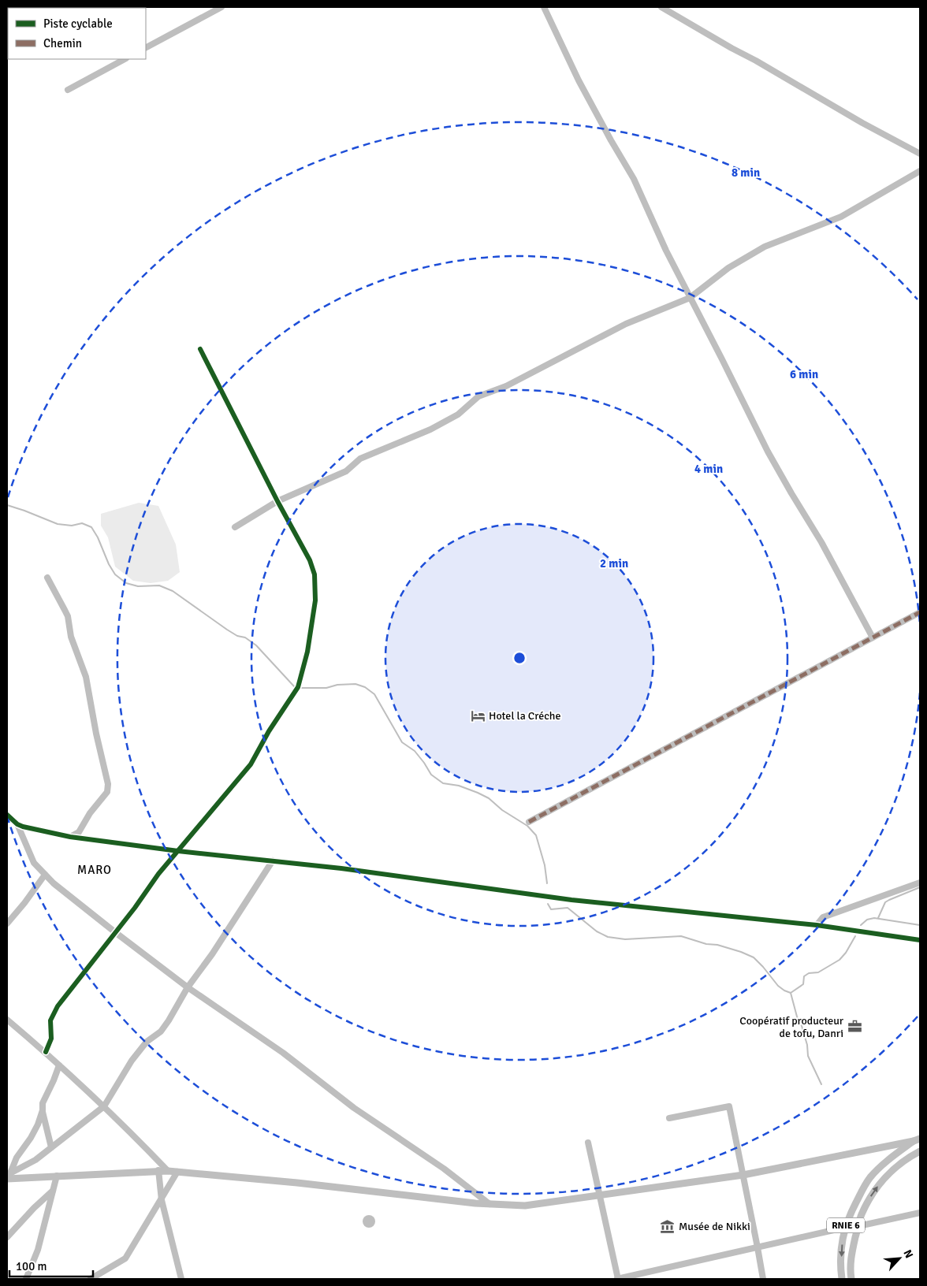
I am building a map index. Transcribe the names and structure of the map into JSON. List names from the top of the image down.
{
  "streets": {
    "main road": ["RNIE 6"]
  },
  "districts": ["MARO"],
  "places": {
    "hotel": ["Hotel la Créche"],
    "office": ["Coopératif producteur de tofu, Danri"],
    "museum": ["Musée de Nikki"]
  },
  "legend": ["Piste cyclable", "Chemin"],
  "scale_bar": "100 m",
  "north": "top right",
  "rings": [
    "8 min",
    "6 min",
    "4 min",
    "2 min"
  ]
}
